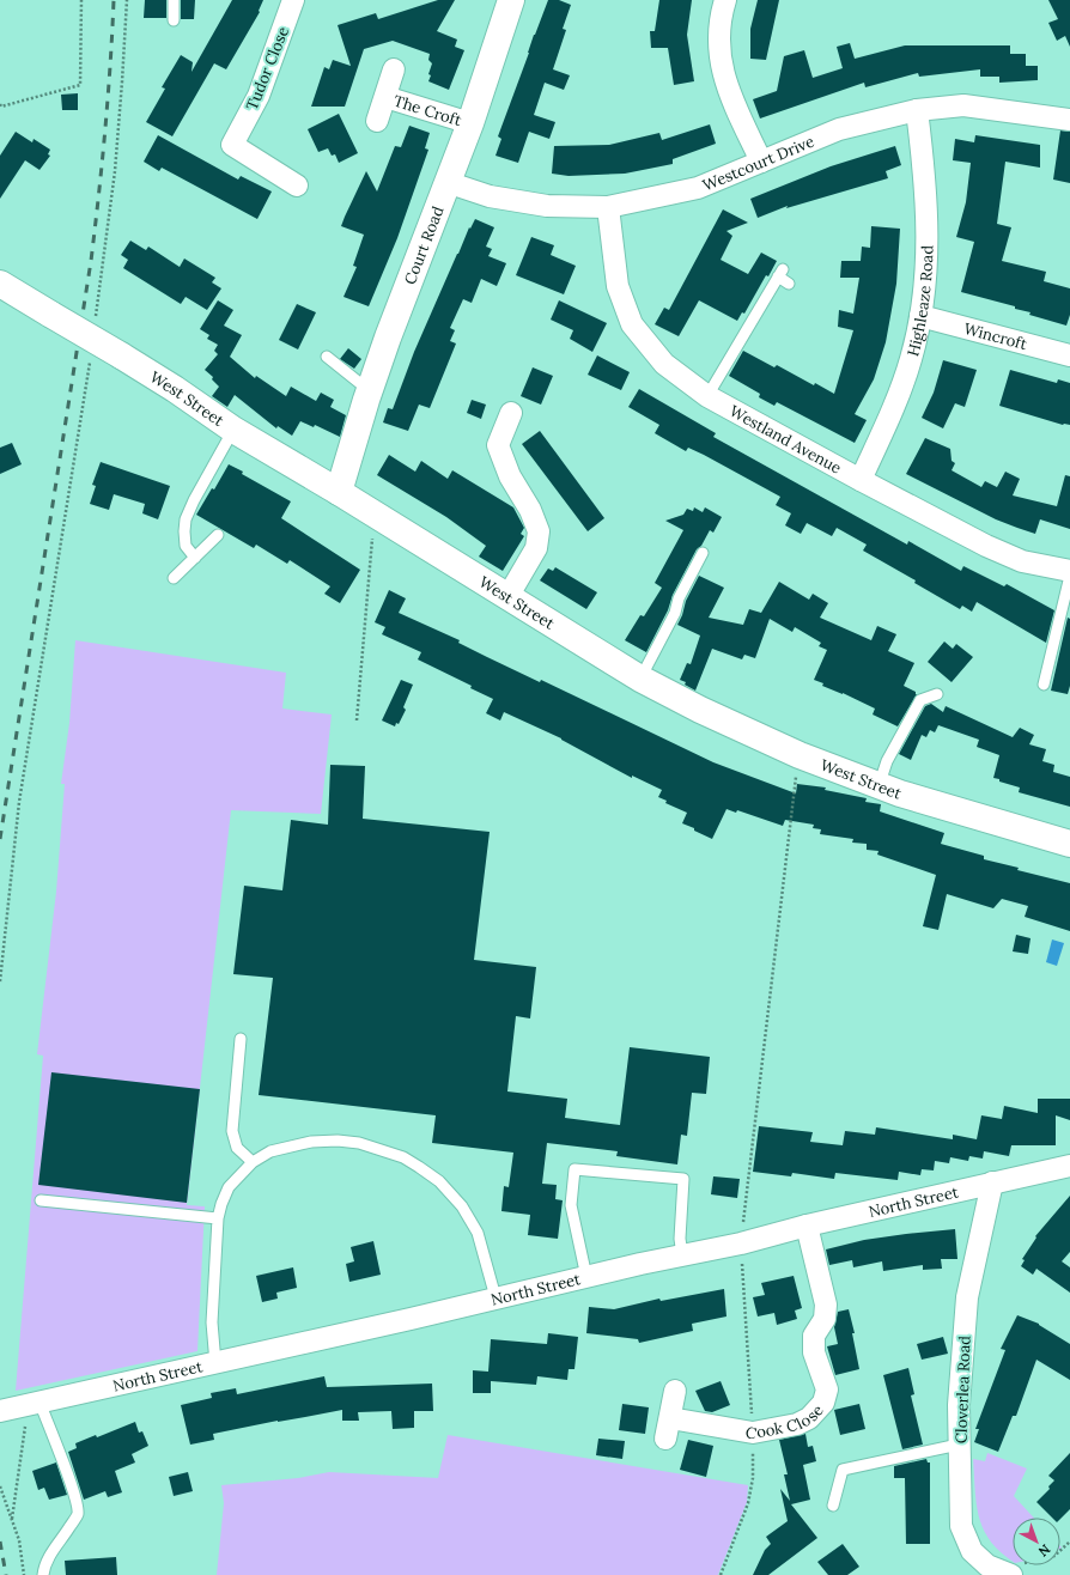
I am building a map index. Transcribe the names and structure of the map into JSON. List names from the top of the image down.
{
  "streets": {
    "street": [
      "Tudor Close",
      "The Croft",
      "Westcourt Drive",
      "Court Road",
      "Highleaze Road",
      "Wincroft",
      "West Street",
      "Westland Avenue",
      "North Street",
      "Cloverlea Road",
      "Cook Close"
    ]
  },
  "crossings": [
    ["The Croft", "Court Road"],
    ["Westcourt Drive", "Court Road"],
    ["Westcourt Drive", "Highleaze Road"],
    ["Westcourt Drive", "Westland Avenue"],
    ["Court Road", "West Street"],
    ["Highleaze Road", "Wincroft"],
    ["Highleaze Road", "Westland Avenue"],
    ["North Street", "Cloverlea Road"],
    ["North Street", "Cook Close"]
  ],
  "north": "bottom right"
}
